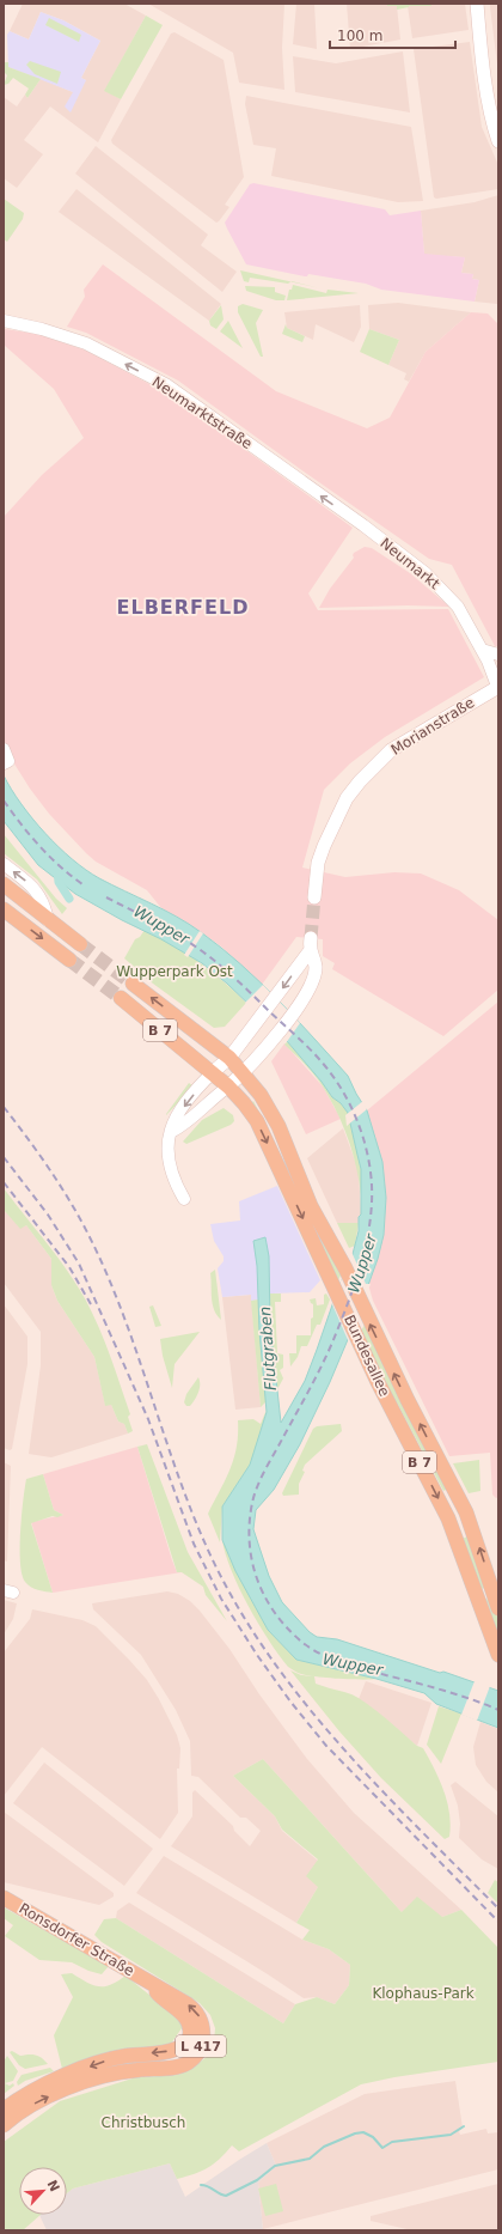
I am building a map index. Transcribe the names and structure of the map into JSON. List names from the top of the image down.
{
  "streets": {
    "main road": [
      "Morianstraße",
      "B 7",
      "Bundesallee",
      "Ronsdorfer Straße",
      "L 417"
    ],
    "street": ["Neumarktstraße", "Neumarkt"]
  },
  "crossings": [
    ["Neumarktstraße", "Neumarkt"],
    ["Neumarkt", "Morianstraße"],
    ["B 7", "Bundesallee"]
  ],
  "one_way": ["Neumarktstraße"],
  "districts": ["ELBERFELD"],
  "water": ["Wupper", "Flutgraben"],
  "parks": ["Wupperpark Ost", "Klophaus-Park", "Christbusch"],
  "scale_bar": "100 m",
  "north": "top right"
}
